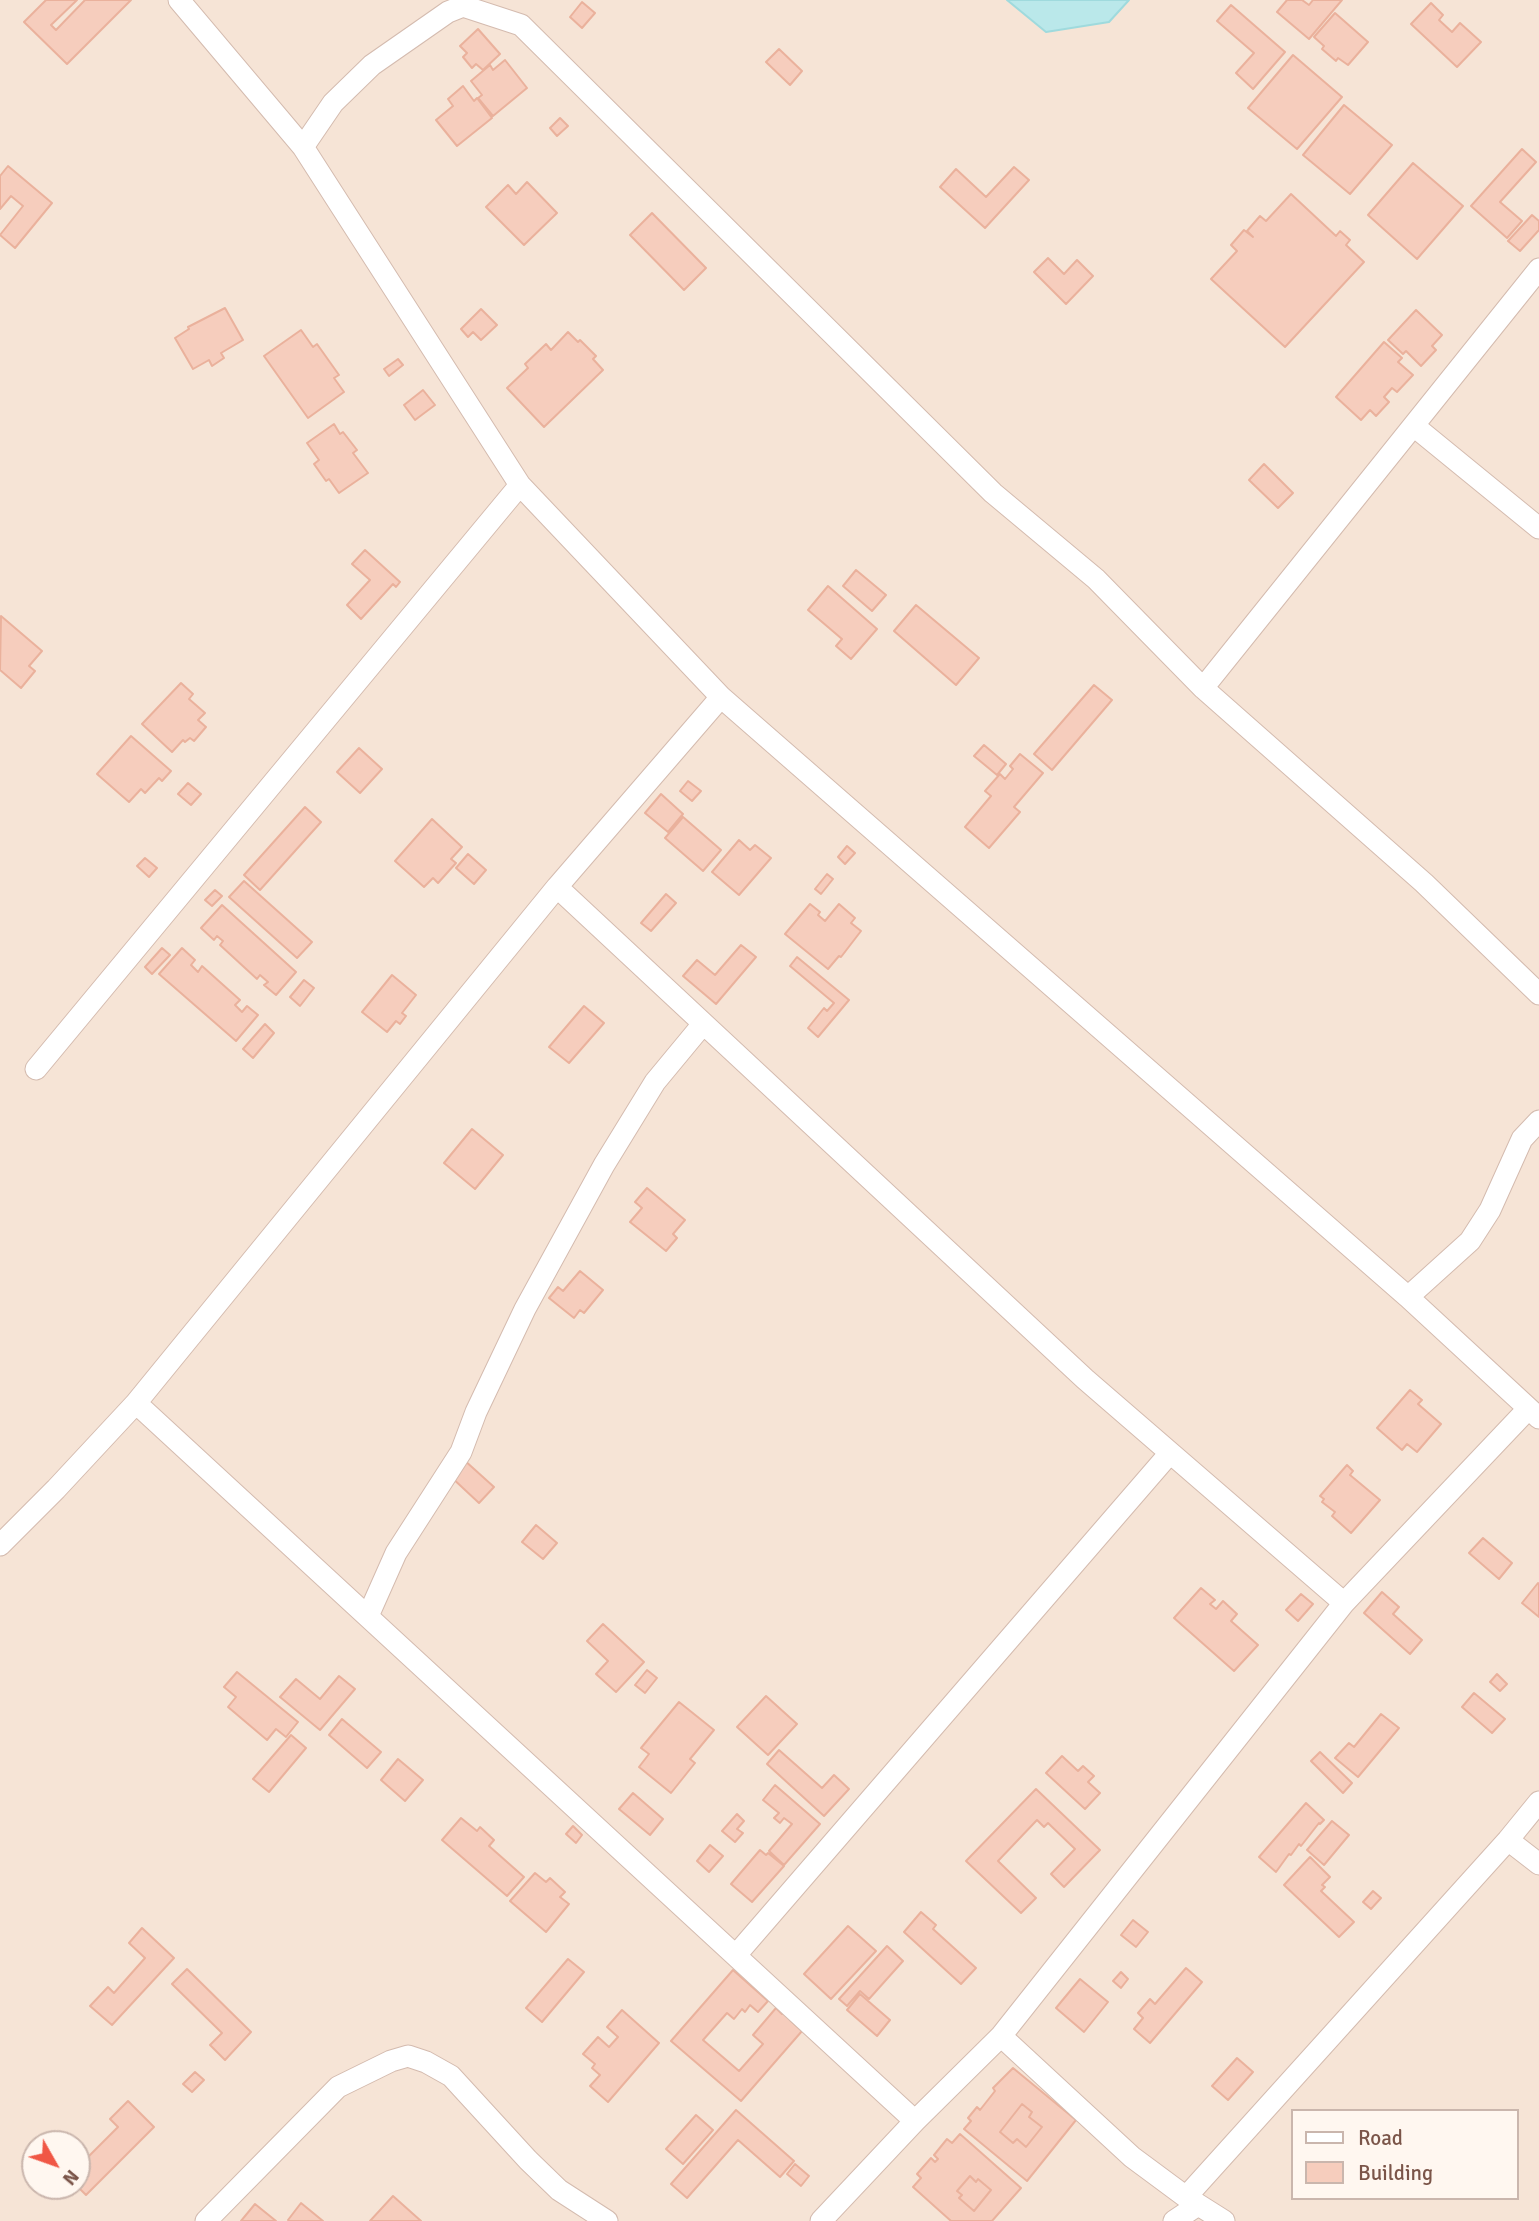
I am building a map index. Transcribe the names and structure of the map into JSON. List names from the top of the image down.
{
  "legend": ["Road", "Building"],
  "north": "bottom right"
}
